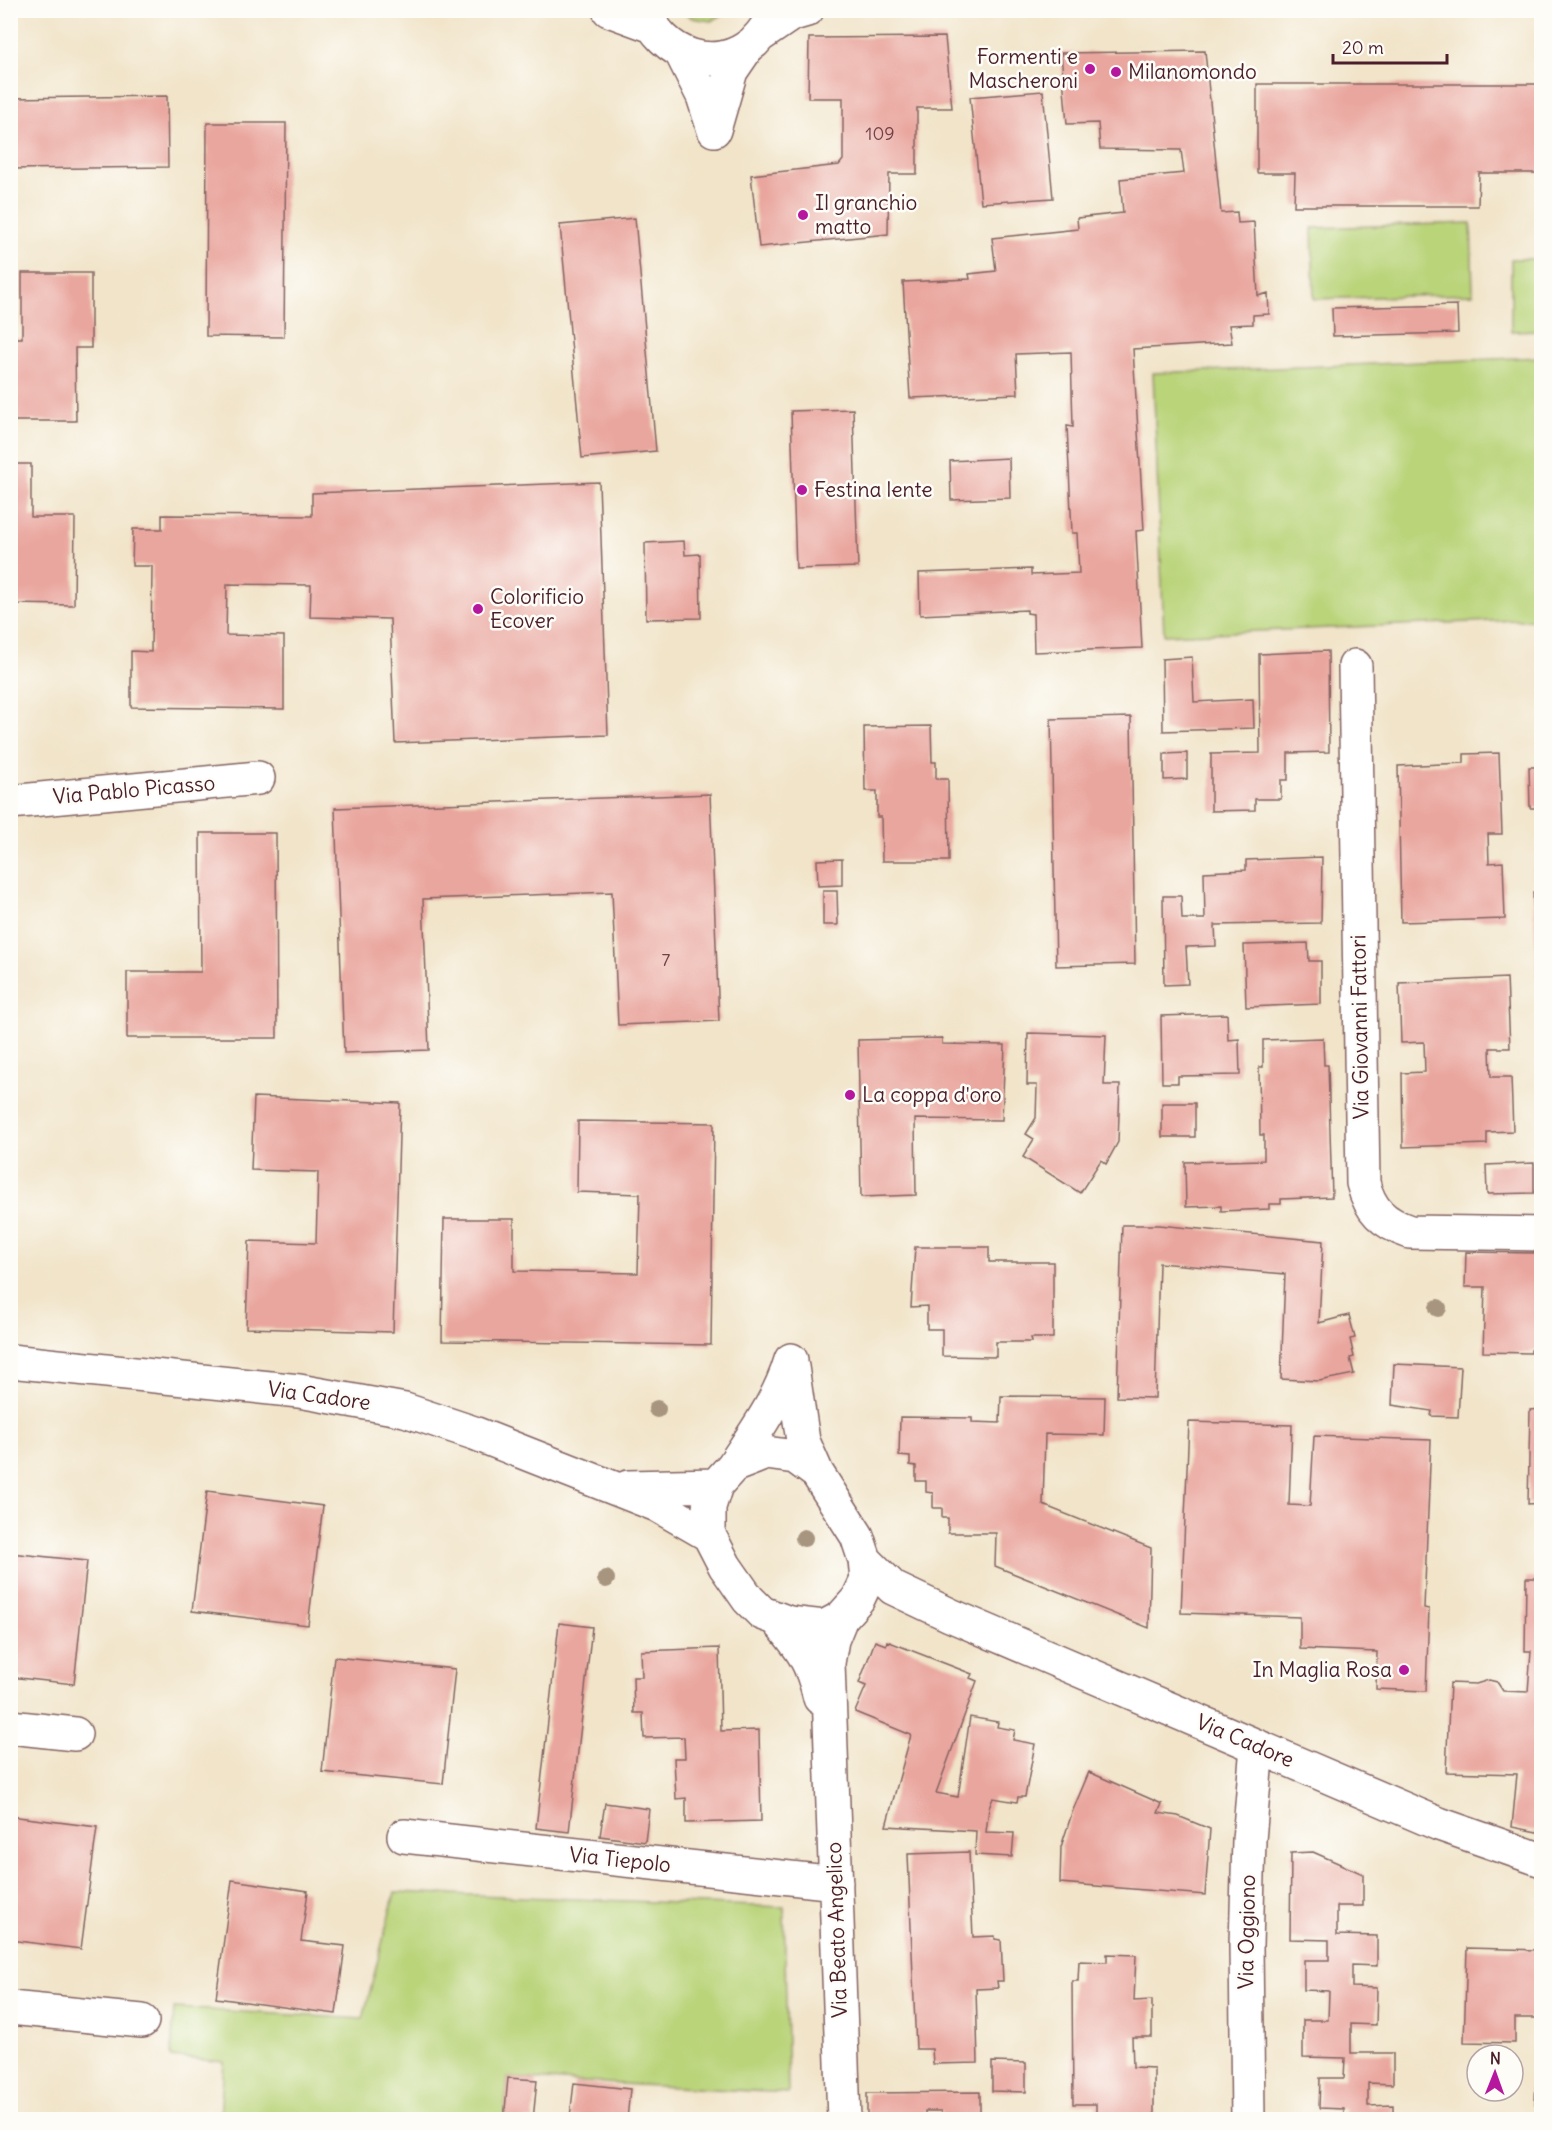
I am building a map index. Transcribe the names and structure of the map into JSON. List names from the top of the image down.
{
  "streets": {
    "street": [
      "Via Pablo Picasso",
      "Via Giovanni Fattori",
      "Via Cadore",
      "Via Tiepolo",
      "Via Beato Angelico",
      "Via Oggiono"
    ]
  },
  "crossings": [
    ["Via Cadore", "Via Beato Angelico"],
    ["Via Cadore", "Via Oggiono"],
    ["Via Tiepolo", "Via Beato Angelico"]
  ],
  "places": [
    "Formenti e Mascheroni",
    "Milanomondo",
    "Il granchio matto",
    "Festina lente",
    "Colorificio Ecover",
    "La coppa d'oro",
    "In Maglia Rosa"
  ],
  "house_numbers": ["109", "7"],
  "scale_bar": "20 m",
  "north": "top"
}
